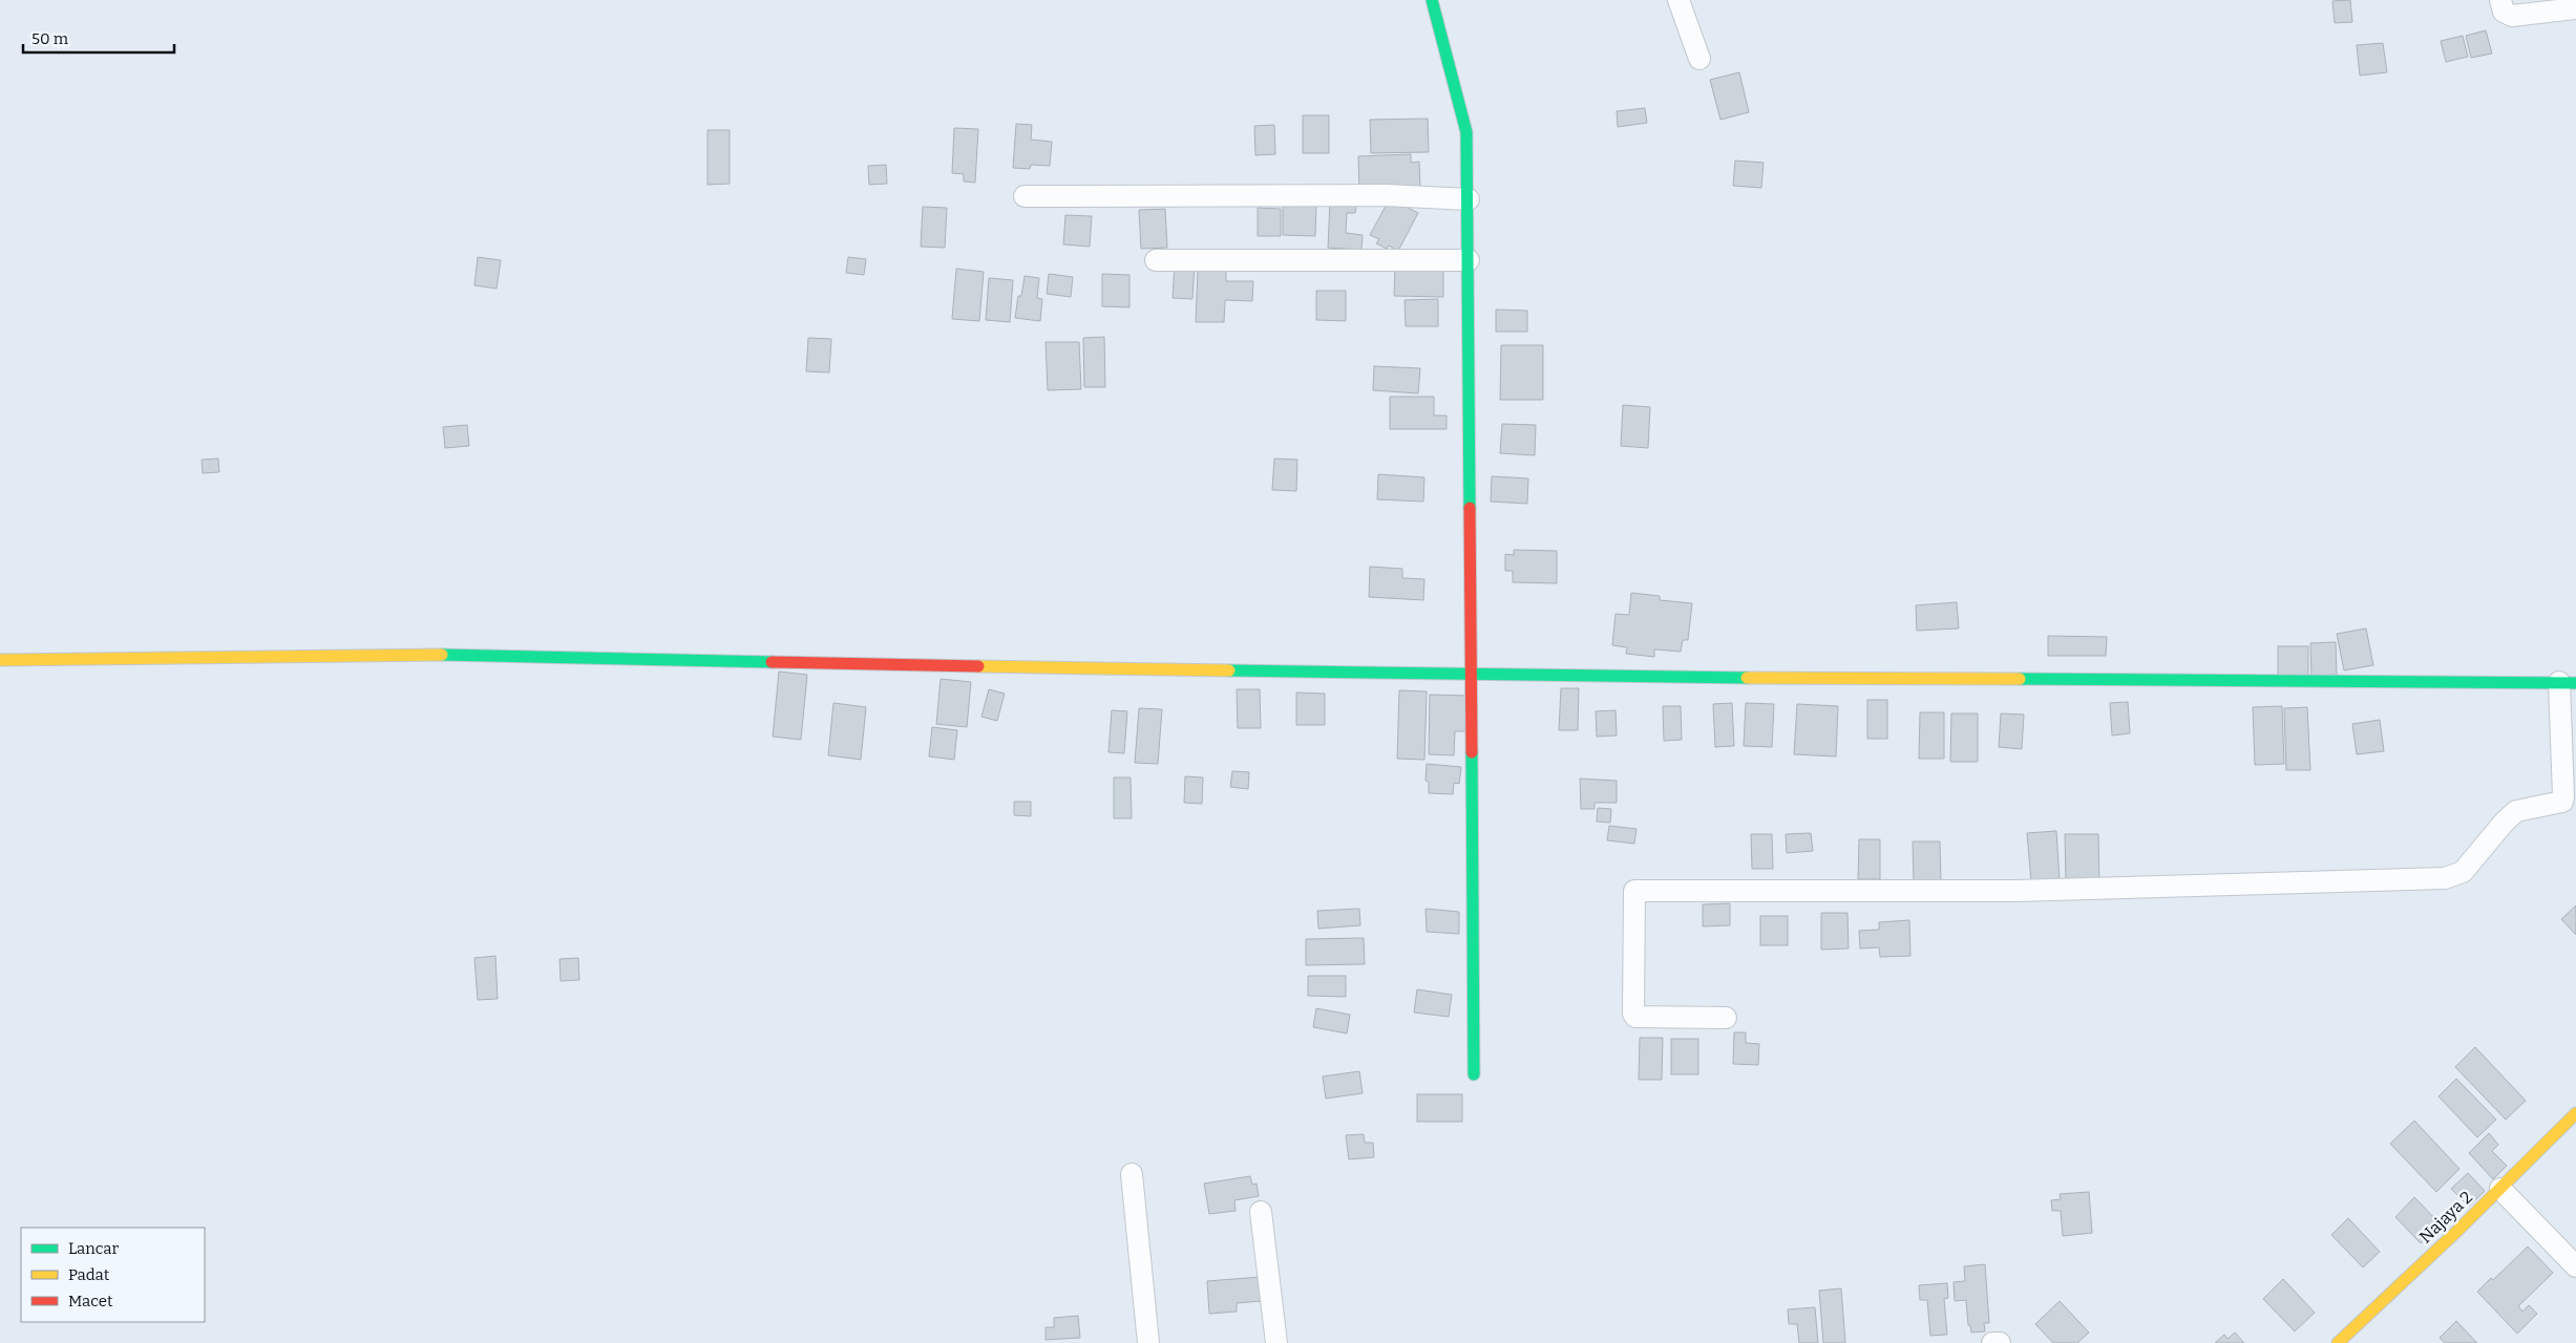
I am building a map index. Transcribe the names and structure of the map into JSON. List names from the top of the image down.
{
  "streets": {
    "street": ["Najaya 2"]
  },
  "legend": ["Lancar", "Padat", "Macet"],
  "scale_bar": "50 m"
}
